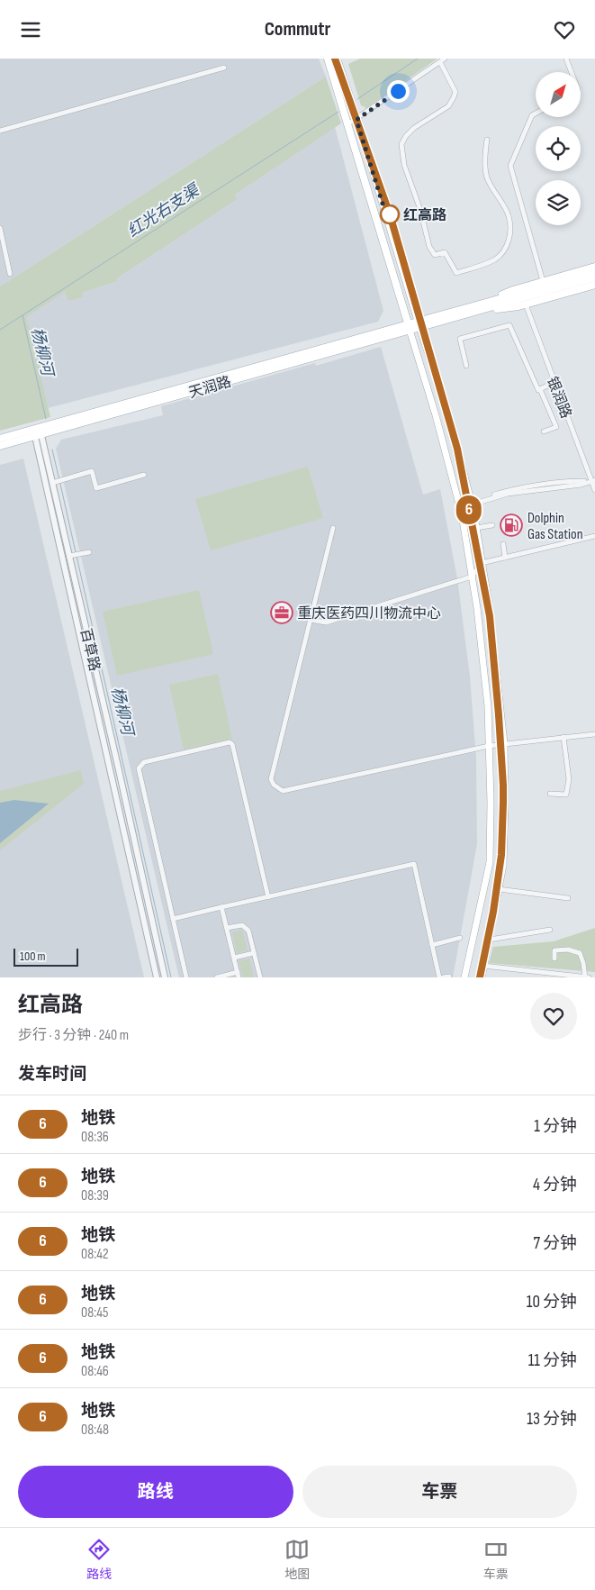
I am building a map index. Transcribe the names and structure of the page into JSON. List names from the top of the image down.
{
  "streets": {
    "main road": ["天润路"],
    "street": ["银润路", "百草路"]
  },
  "crossings": [
    ["天润路", "百草路"]
  ],
  "water": ["红光右支渠", "杨柳河"],
  "places": {
    "other": ["红高路"],
    "fuel station": ["Dolphin Gas Station"],
    "office": ["重庆医药四川物流中心"]
  },
  "lines": ["metro line 6"],
  "scale_bar": "100 m",
  "north": "top right",
  "page": {
    "header": "Commutr",
    "on_map": "6",
    "scale": "100 m",
    "heading": [
      ["红高路", "步行 · 3 分钟 · 240 m"],
      "发车时间"
    ],
    "list": [
      {
        "mark": "6",
        "name": "地铁",
        "note": "08:36",
        "value": "1 分钟"
      },
      {
        "mark": "6",
        "name": "地铁",
        "note": "08:39",
        "value": "4 分钟"
      },
      {
        "mark": "6",
        "name": "地铁",
        "note": "08:42",
        "value": "7 分钟"
      },
      {
        "mark": "6",
        "name": "地铁",
        "note": "08:45",
        "value": "10 分钟"
      },
      {
        "mark": "6",
        "name": "地铁",
        "note": "08:46",
        "value": "11 分钟"
      },
      {
        "mark": "6",
        "name": "地铁",
        "note": "08:48",
        "value": "13 分钟"
      }
    ],
    "buttons": ["路线", "车票"],
    "tabs": ["路线", "地图", "车票"]
  }
}
